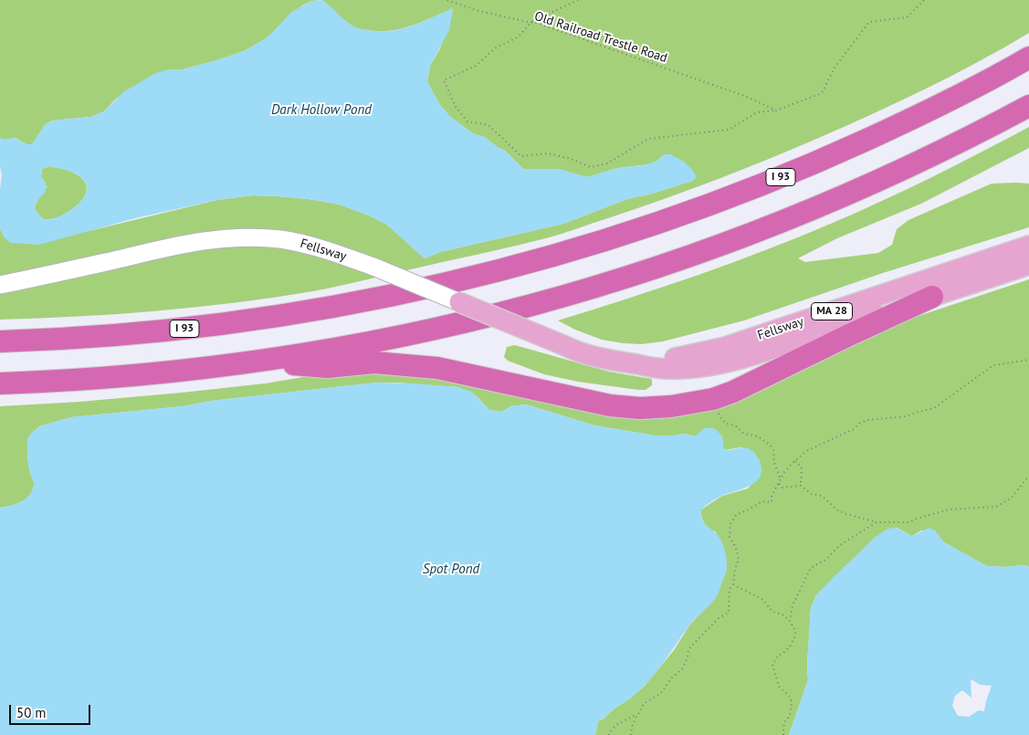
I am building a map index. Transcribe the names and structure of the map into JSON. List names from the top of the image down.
{
  "streets": {
    "highway": ["I 93"],
    "main road": ["Fellsway", "MA 28"],
    "path": ["Old Railroad Trestle Road"]
  },
  "water": ["Dark Hollow Pond", "Spot Pond"],
  "scale_bar": "50 m"
}
